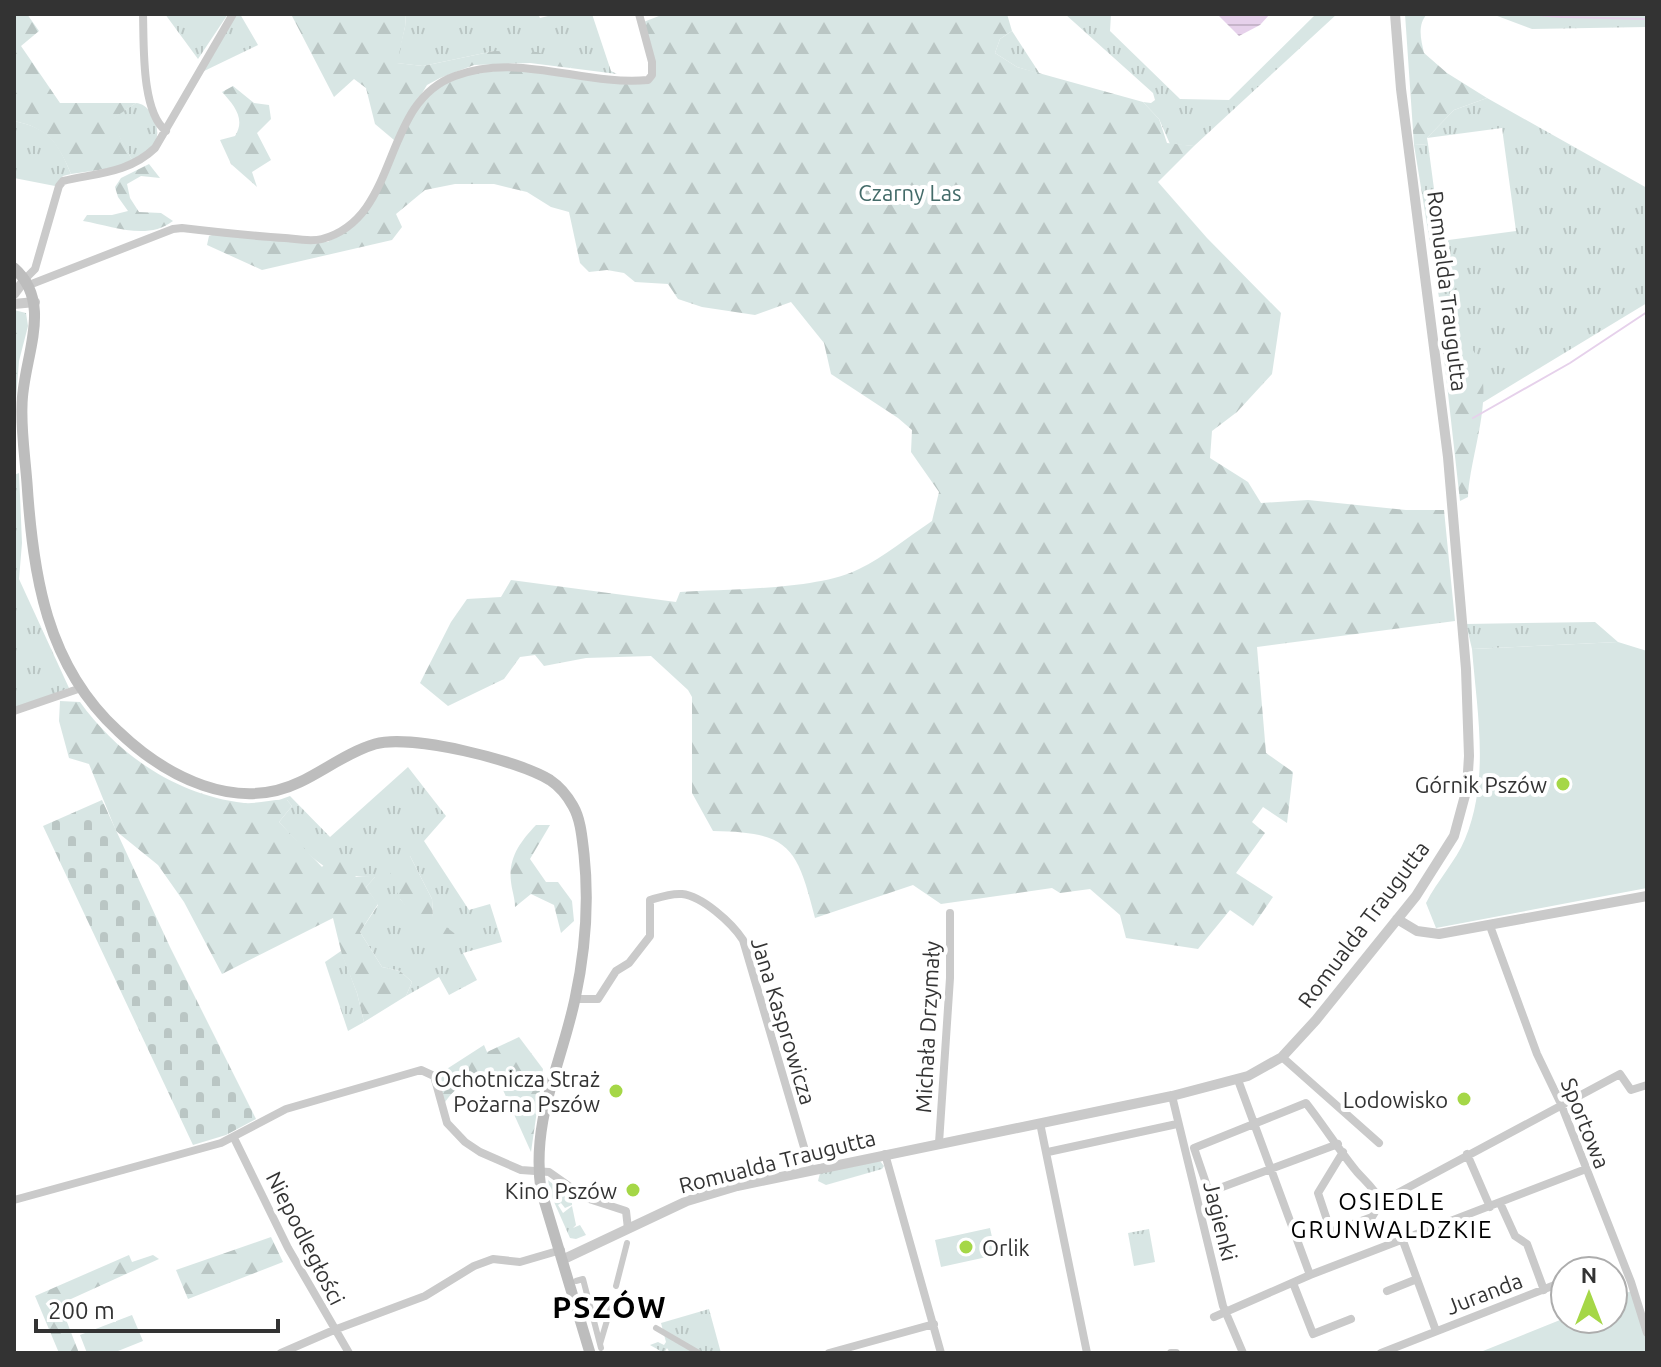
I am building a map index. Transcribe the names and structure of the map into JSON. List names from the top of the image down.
{
  "streets": {
    "street": [
      "Romualda Traugutta",
      "Jana Kasprowicza",
      "Michała Drzymały",
      "Sportowa",
      "Jagienki",
      "Niepodległości",
      "Juranda"
    ]
  },
  "crossings": [
    ["Romualda Traugutta", "Jana Kasprowicza"],
    ["Romualda Traugutta", "Michała Drzymały"],
    ["Romualda Traugutta", "Jagienki"]
  ],
  "districts": ["OSIEDLE GRUNWALDZKIE", "PSZÓW"],
  "parks": ["Czarny Las"],
  "places": [
    "Górnik Pszów",
    "Ochotnicza Straż Pożarna Pszów",
    "Lodowisko",
    "Kino Pszów",
    "Orlik"
  ],
  "scale_bar": "200 m",
  "north": "top"
}
